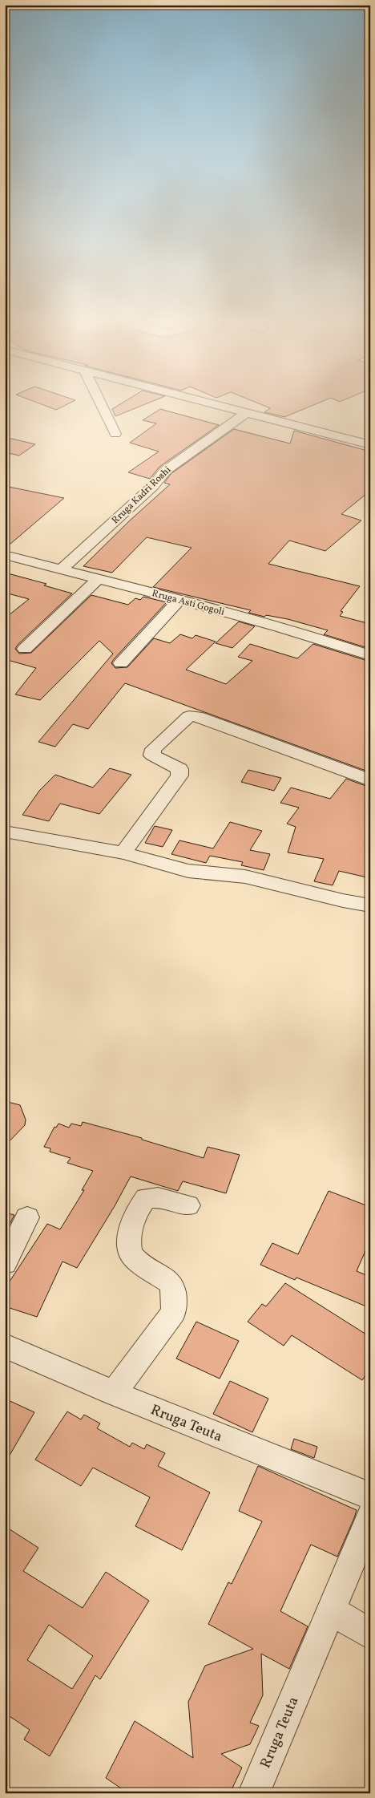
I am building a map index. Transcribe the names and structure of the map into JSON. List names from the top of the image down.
{
  "streets": {
    "street": ["Rruga Kadri Roshi", "Rruga Asti Gogoli", "Rruga Teuta"]
  },
  "crossings": [
    ["Rruga Kadri Roshi", "Rruga Asti Gogoli"]
  ]
}
